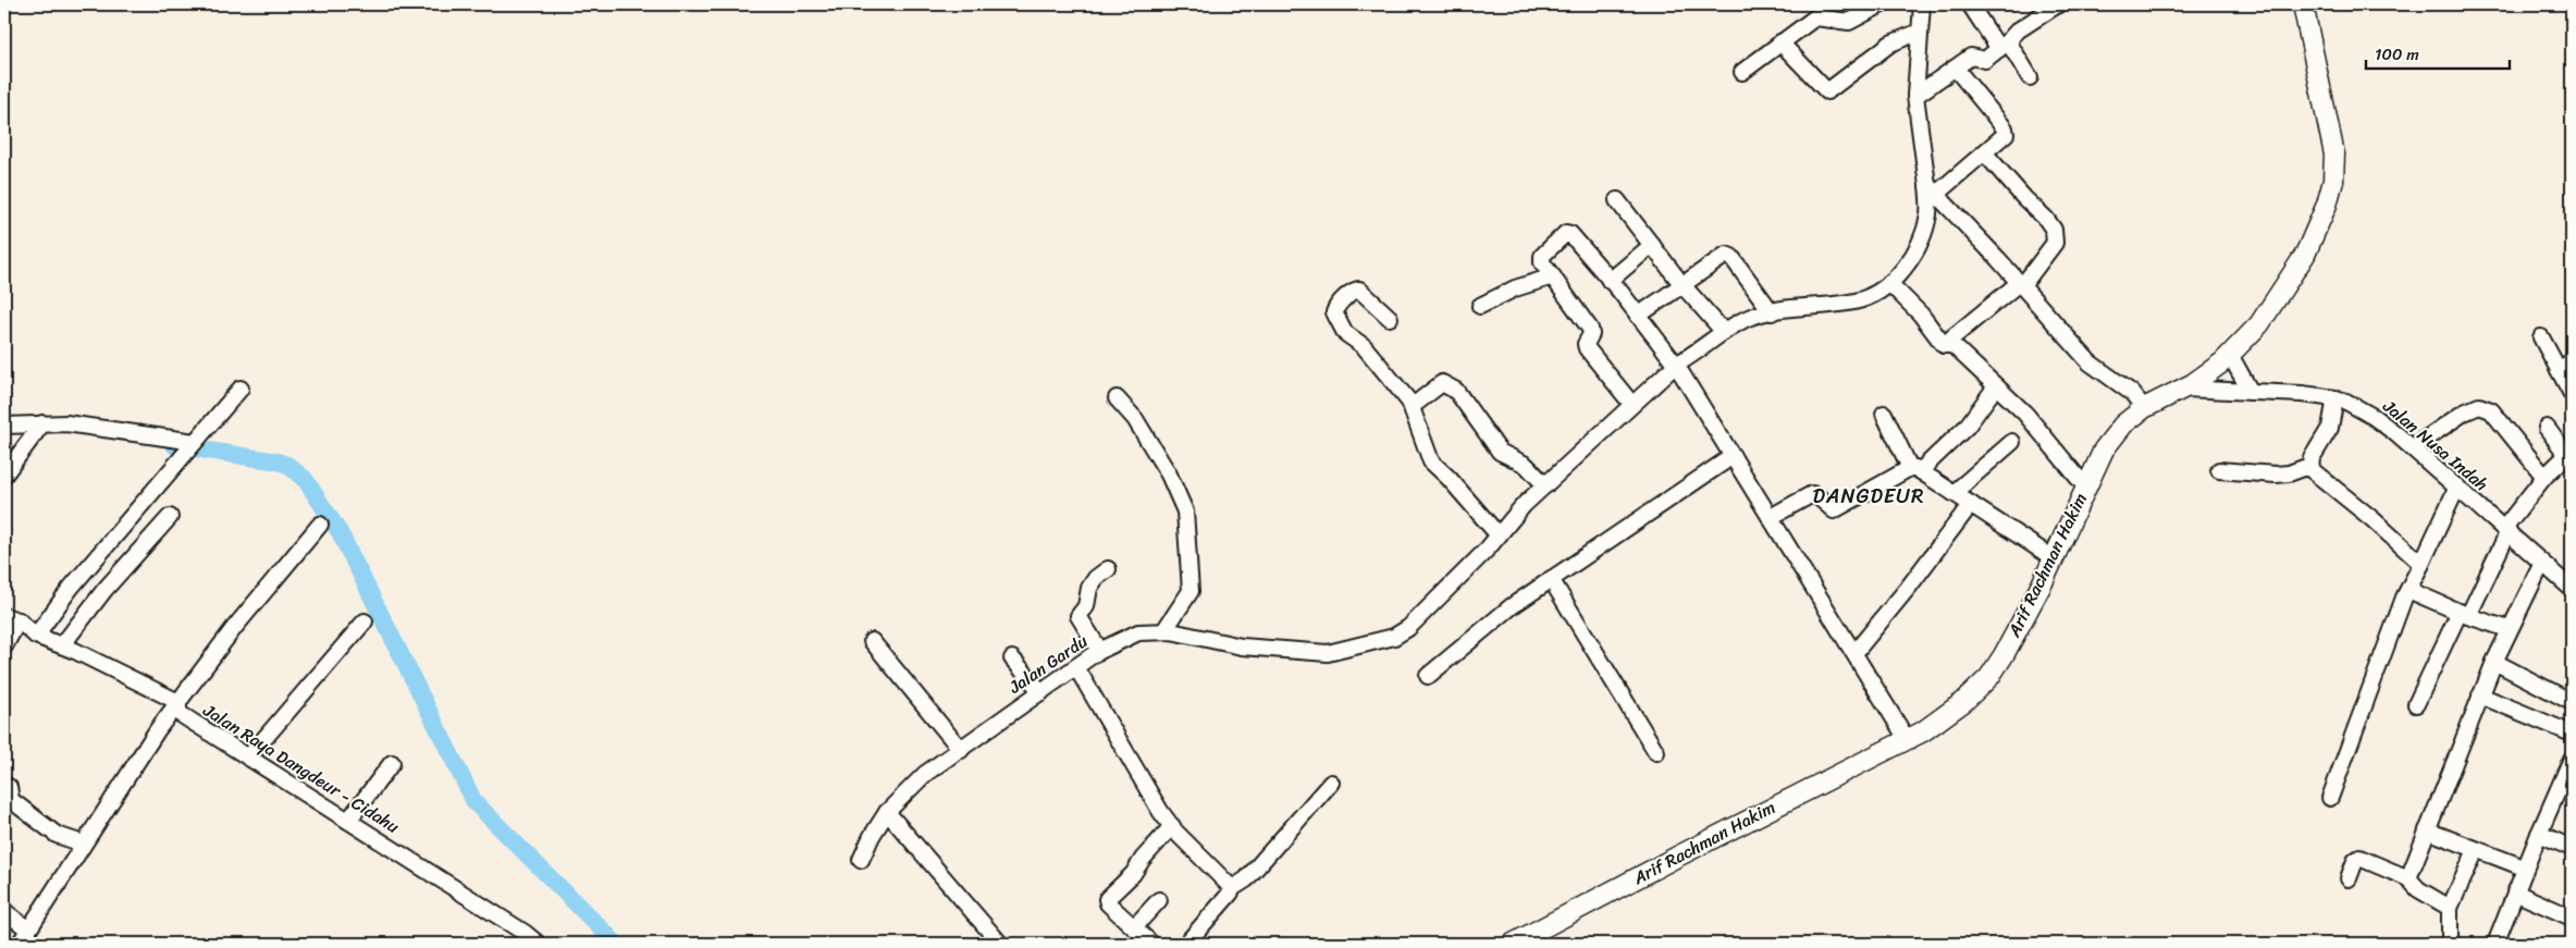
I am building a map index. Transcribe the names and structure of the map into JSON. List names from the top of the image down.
{
  "streets": {
    "main road": ["Arif Rachman Hakim"],
    "street": ["Jalan Nusa Indah", "Jalan Gardu", "Jalan Raya Dangdeur - Cidahu"]
  },
  "crossings": [
    ["Jalan Nusa Indah", "Arif Rachman Hakim"]
  ],
  "districts": ["DANGDEUR"],
  "scale_bar": "100 m"
}
